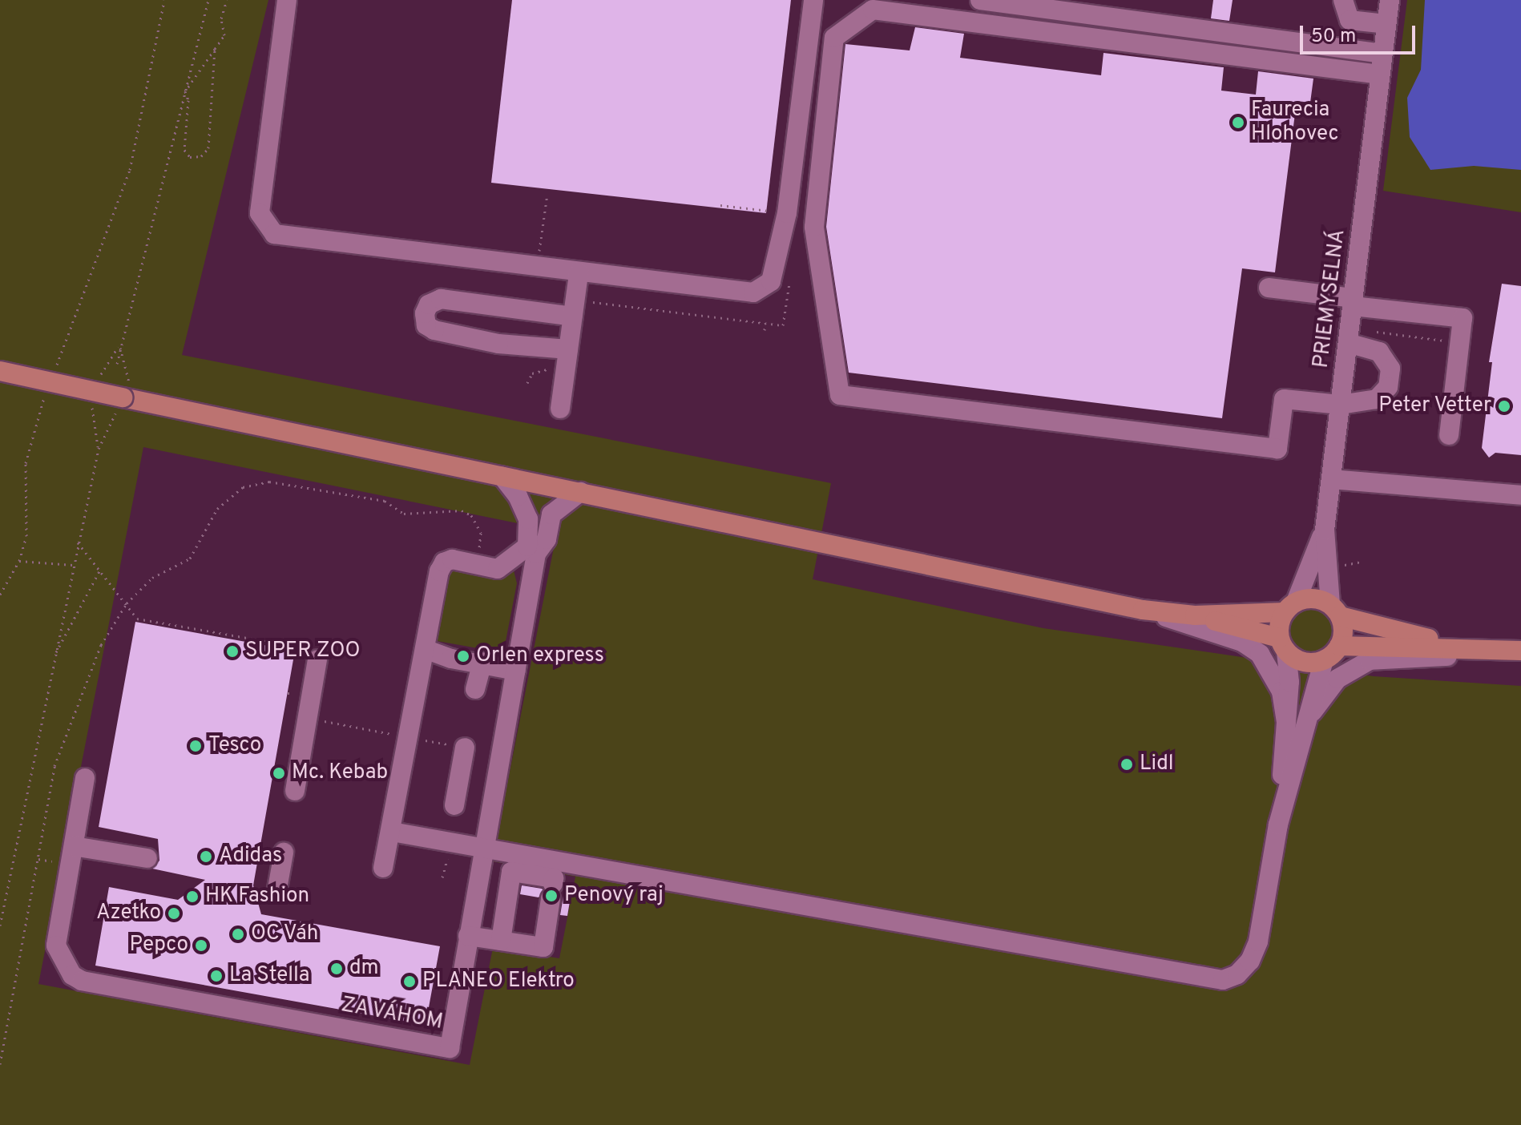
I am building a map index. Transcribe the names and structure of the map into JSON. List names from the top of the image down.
{
  "streets": {
    "street": ["PRIEMYSELNÁ", "ZA VÁHOM"]
  },
  "places": [
    "Faurecia Hlohovec",
    "Peter Vetter",
    "SUPER ZOO",
    "Orlen express",
    "Tesco",
    "Lidl",
    "Mc. Kebab",
    "Adidas",
    "Penový raj",
    "HK Fashion",
    "Azetko",
    "OC Váh",
    "Pepco",
    "dm",
    "La Stella",
    "PLANEO Elektro"
  ],
  "scale_bar": "50 m"
}
